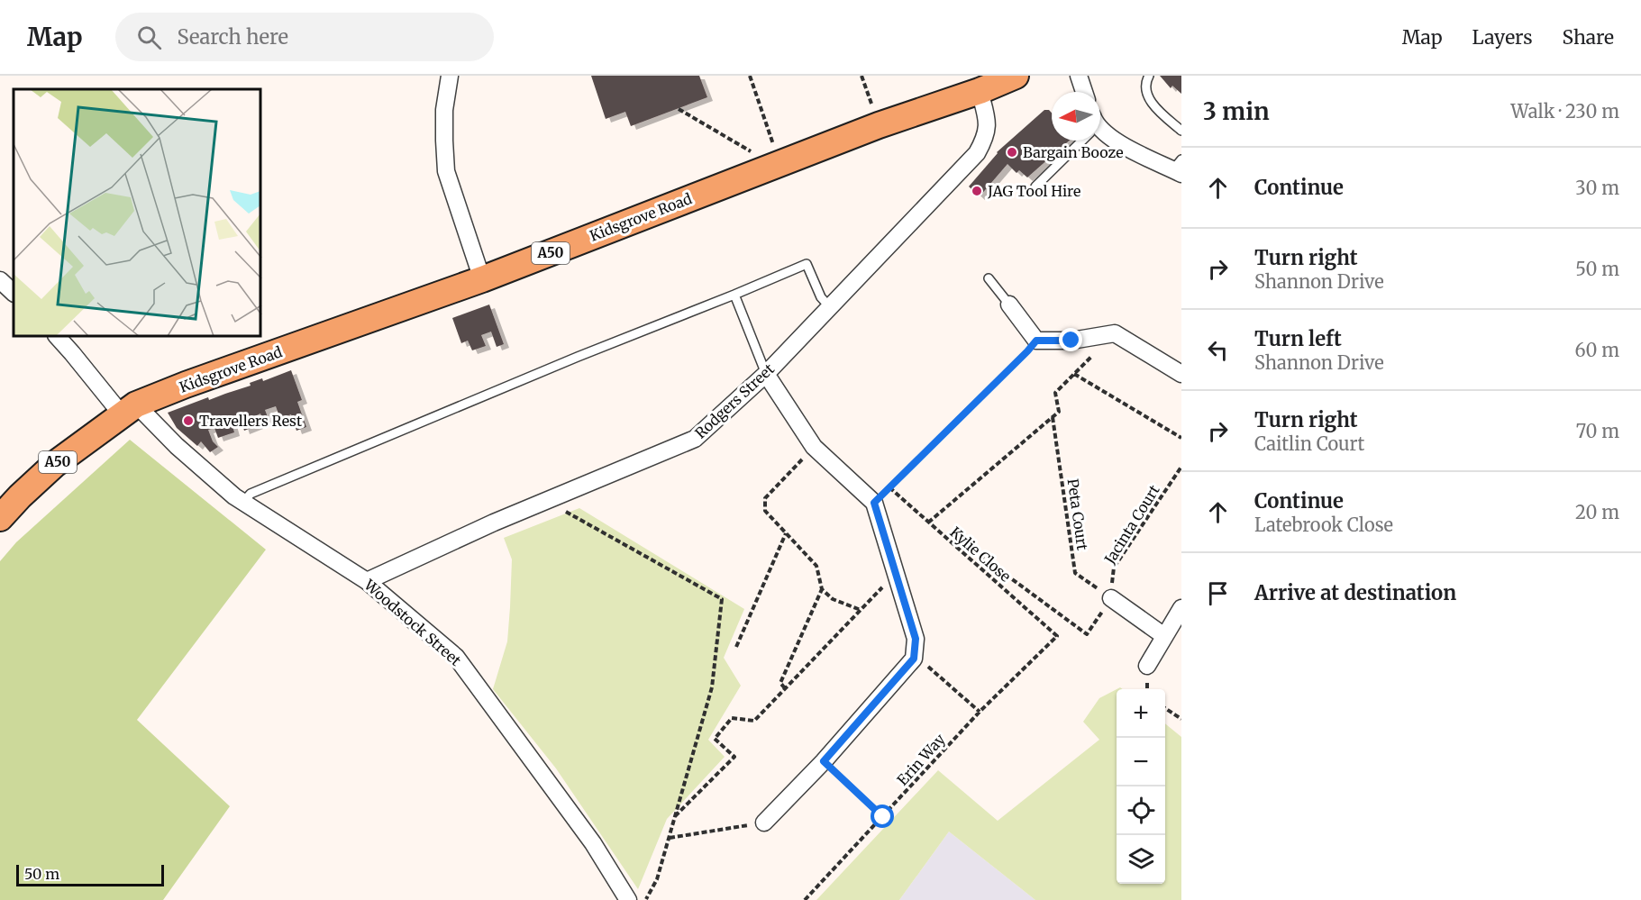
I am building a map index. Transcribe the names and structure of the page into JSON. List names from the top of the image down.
{
  "streets": {
    "main road": ["Kidsgrove Road", "A50"],
    "street": ["Rodgers Street", "Woodstock Street"],
    "path": [
      "Peta Court",
      "Jacinta Court",
      "Kylie Close",
      "Erin Way"
    ]
  },
  "crossings": [
    ["Kidsgrove Road", "A50"],
    ["Kidsgrove Road", "Rodgers Street"],
    ["Kidsgrove Road", "Woodstock Street"],
    ["A50", "Rodgers Street"],
    ["A50", "Woodstock Street"],
    ["Rodgers Street", "Woodstock Street"],
    ["Peta Court", "Jacinta Court"],
    ["Kylie Close", "Erin Way"]
  ],
  "places": ["Bargain Booze", "JAG Tool Hire", "Travellers Rest"],
  "scale_bar": "50 m",
  "north": "left",
  "page": {
    "header": "Map",
    "search": "Search here",
    "nav": ["Map", "Layers", "Share"],
    "heading": ["3 min", "Walk · 230 m"],
    "list": [
      ["Continue", "30 m"],
      ["Turn right", "Shannon Drive", "50 m"],
      ["Turn left", "Shannon Drive", "60 m"],
      ["Turn right", "Caitlin Court", "70 m"],
      ["Continue", "Latebrook Close", "20 m"],
      "Arrive at destination"
    ],
    "map_buttons": ["+", "−"],
    "scale": "50 m"
  }
}
